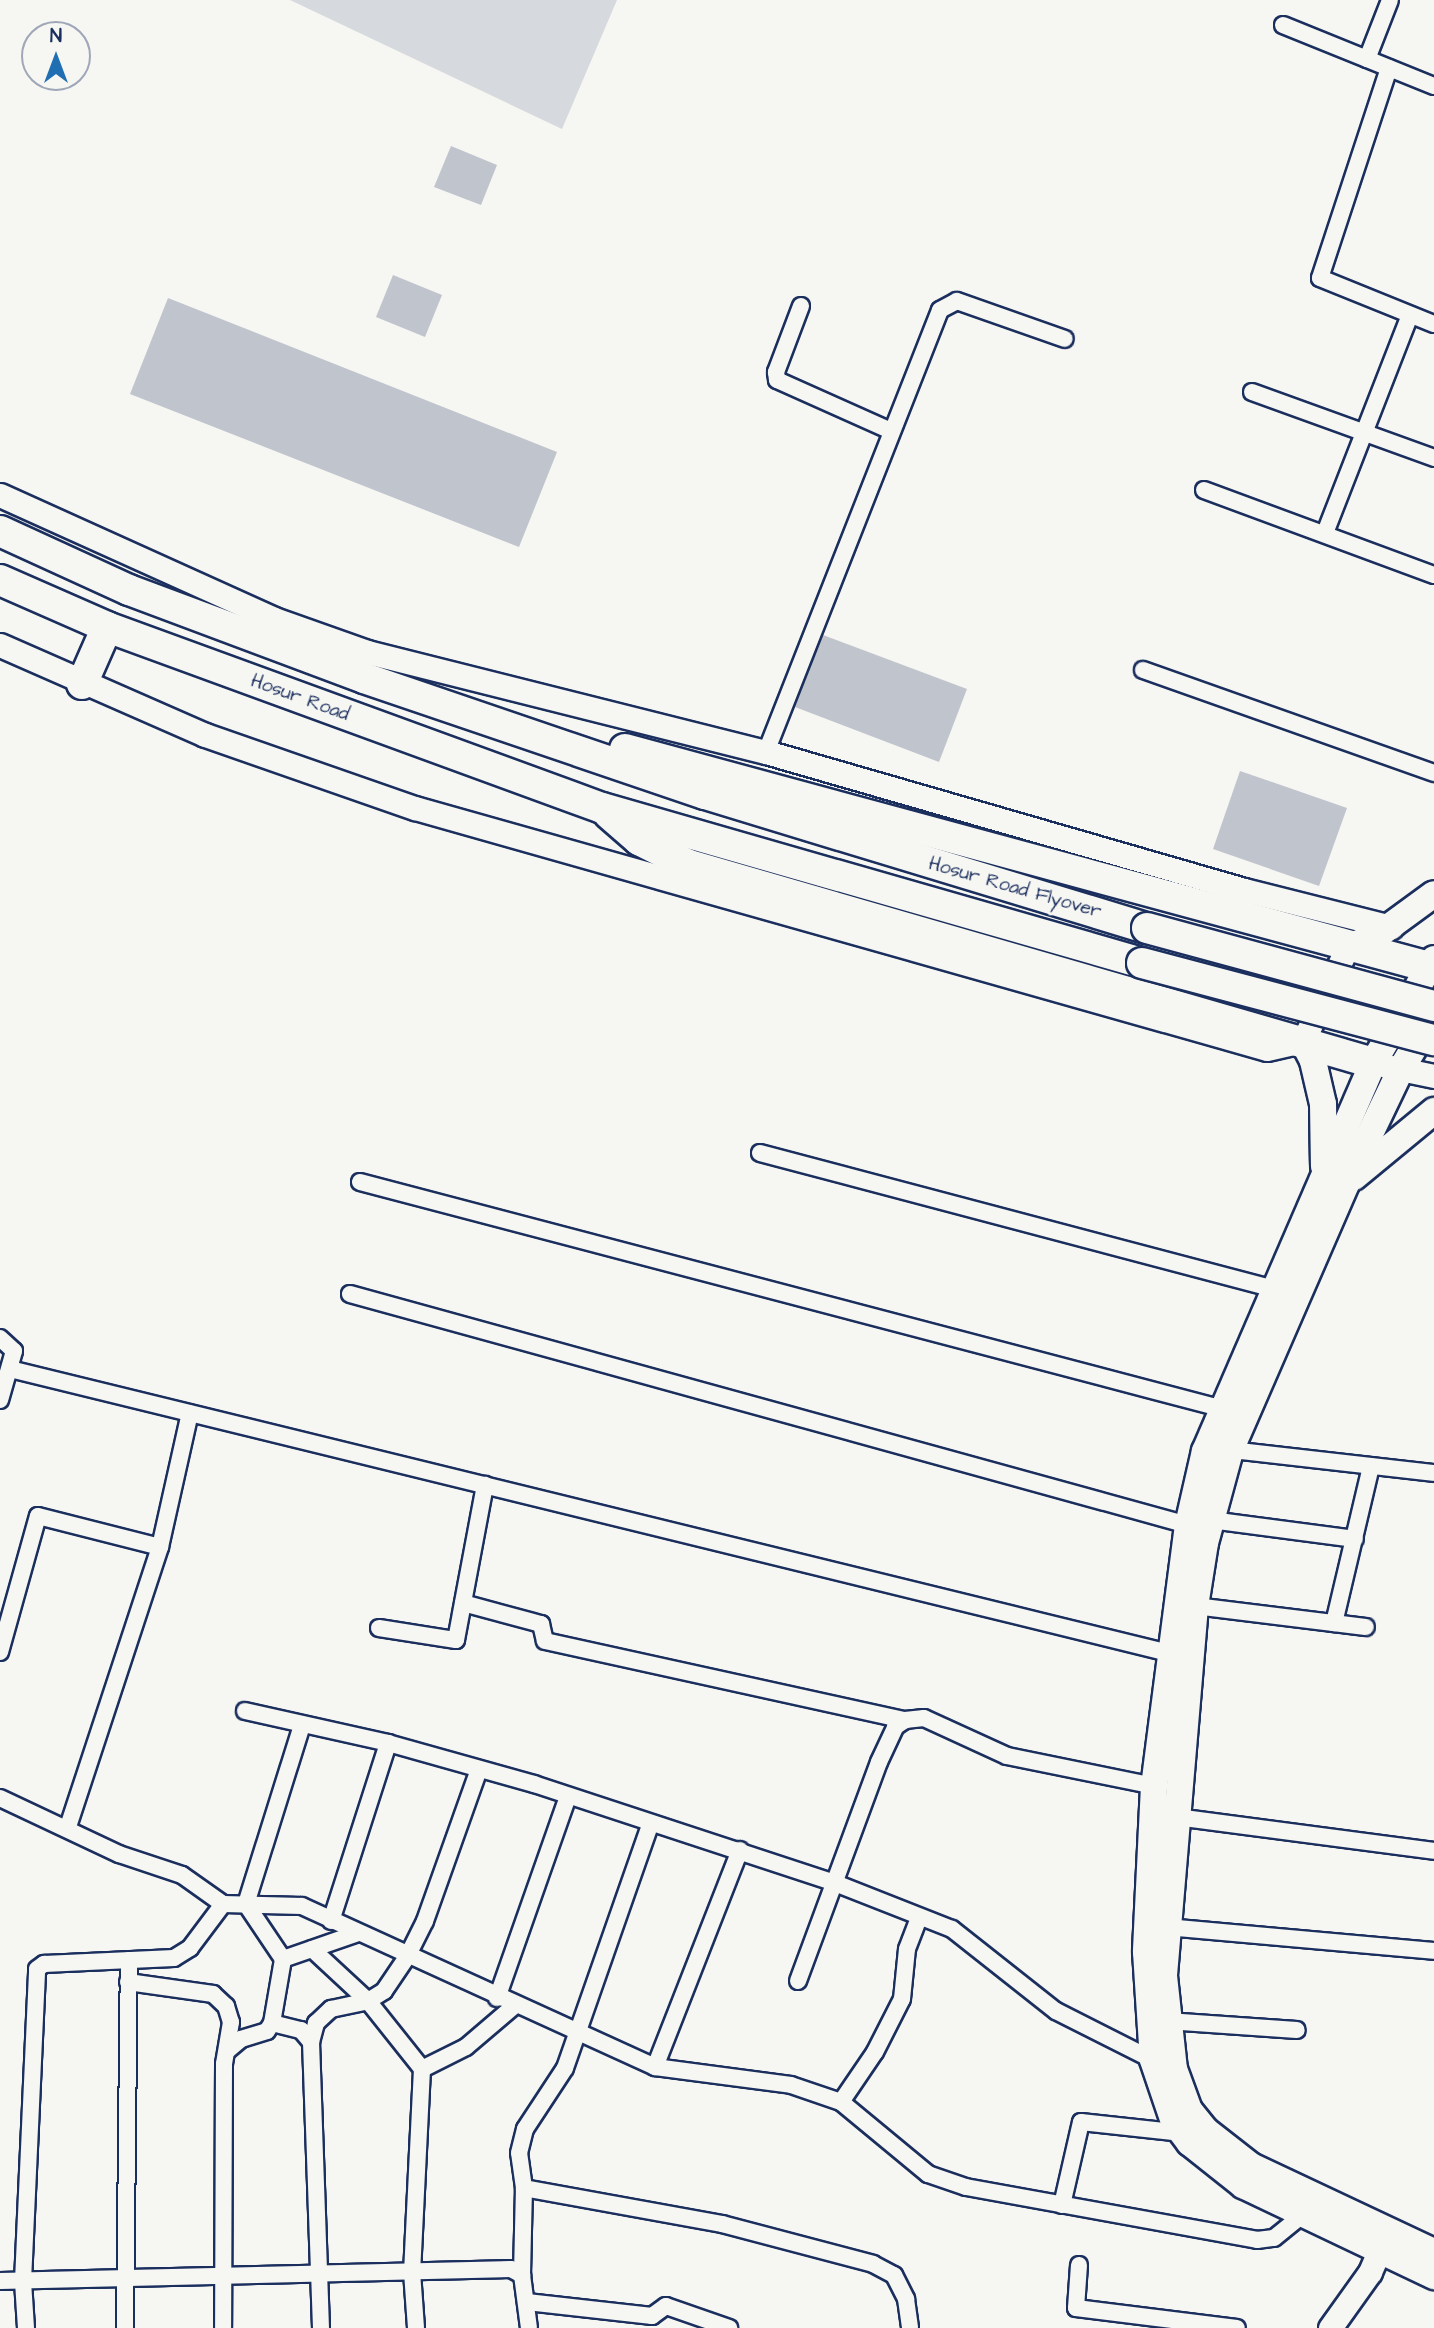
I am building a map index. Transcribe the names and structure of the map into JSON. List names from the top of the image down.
{
  "streets": {
    "highway": ["Hosur Road", "Hosur Road Flyover"]
  },
  "crossings": [
    ["Hosur Road", "Hosur Road Flyover"]
  ],
  "north": "top"
}
